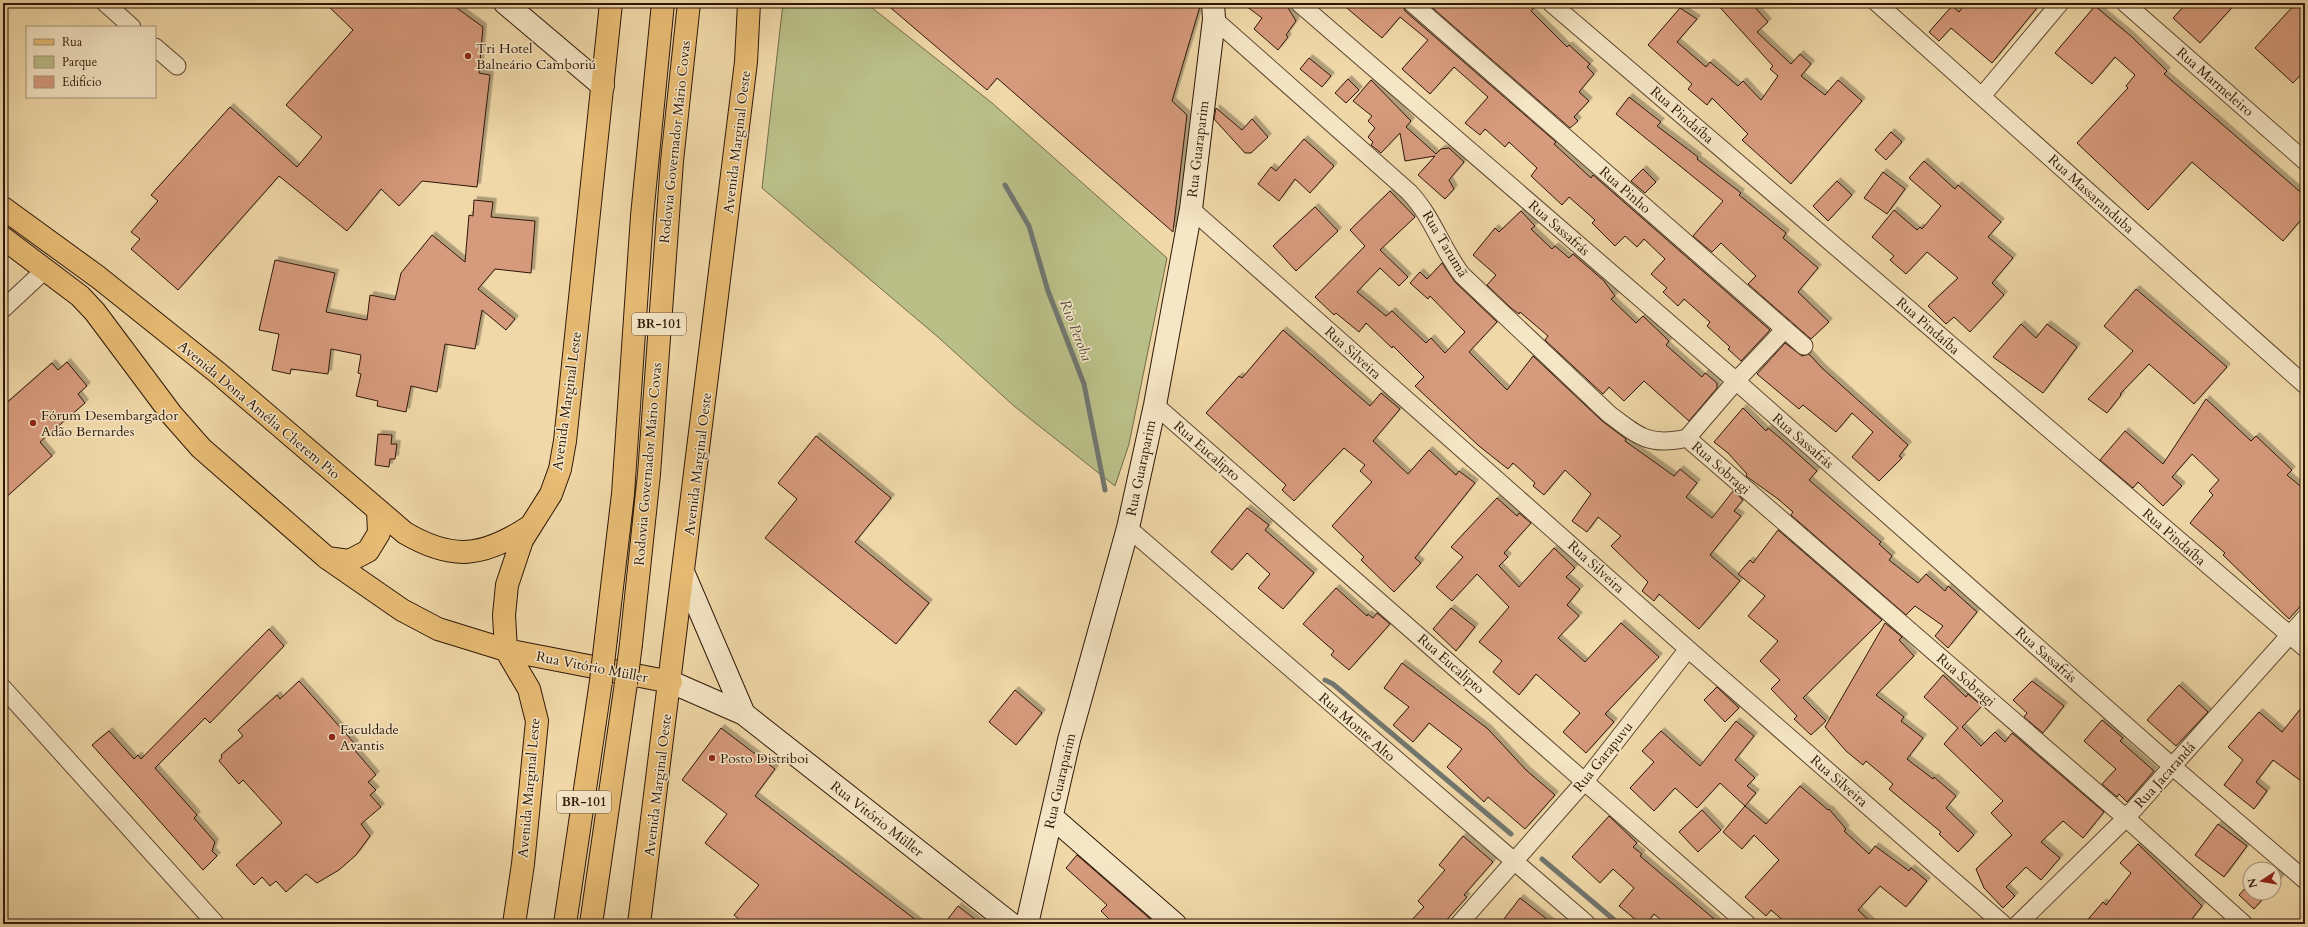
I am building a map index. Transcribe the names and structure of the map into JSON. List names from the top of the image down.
{
  "streets": {
    "main road": [
      "Rodovia Governador Mário Covas",
      "Avenida Marginal Oeste",
      "BR-101",
      "Avenida Marginal Leste",
      "Avenida Dona Amélia Cherem Pio",
      "Rua Vitório Müller"
    ],
    "street": [
      "Rua Marmeleiro",
      "Rua Pindaíba",
      "Rua Guaraparim",
      "Rua Pinho",
      "Rua Massaranduba",
      "Rua Sassafrás",
      "Rua Tarumã",
      "Rua Silveira",
      "Rua Eucalipto",
      "Rua Sobragi",
      "Rua Monte Alto",
      "Rua Garapuvu",
      "Rua Jacarandá"
    ]
  },
  "crossings": [
    ["Rua Pindaíba", "Rua Jacarandá"],
    ["Avenida Marginal Oeste", "Rua Vitório Müller"],
    ["Rua Guaraparim", "Rua Tarumã"],
    ["Rua Guaraparim", "Rua Silveira"],
    ["Rua Guaraparim", "Rua Eucalipto"],
    ["Rua Guaraparim", "Rua Monte Alto"],
    ["Rua Sassafrás", "Rua Jacarandá"],
    ["Rua Tarumã", "Rua Sobragi"],
    ["Rua Silveira", "Rua Garapuvu"],
    ["Avenida Marginal Leste", "Avenida Dona Amélia Cherem Pio"],
    ["Avenida Marginal Leste", "Rua Vitório Müller"],
    ["Rua Eucalipto", "Rua Garapuvu"],
    ["Rua Sobragi", "Rua Jacarandá"],
    ["Rua Monte Alto", "Rua Garapuvu"]
  ],
  "water": ["Rio Peroba"],
  "places": [
    "Tri Hotel Balneário Camboriú",
    "Fórum Desembargador Adão Bernardes",
    "Faculdade Avantis",
    "Posto Distriboi"
  ],
  "legend": ["Rua", "Parque", "Edifício"],
  "north": "left"
}
